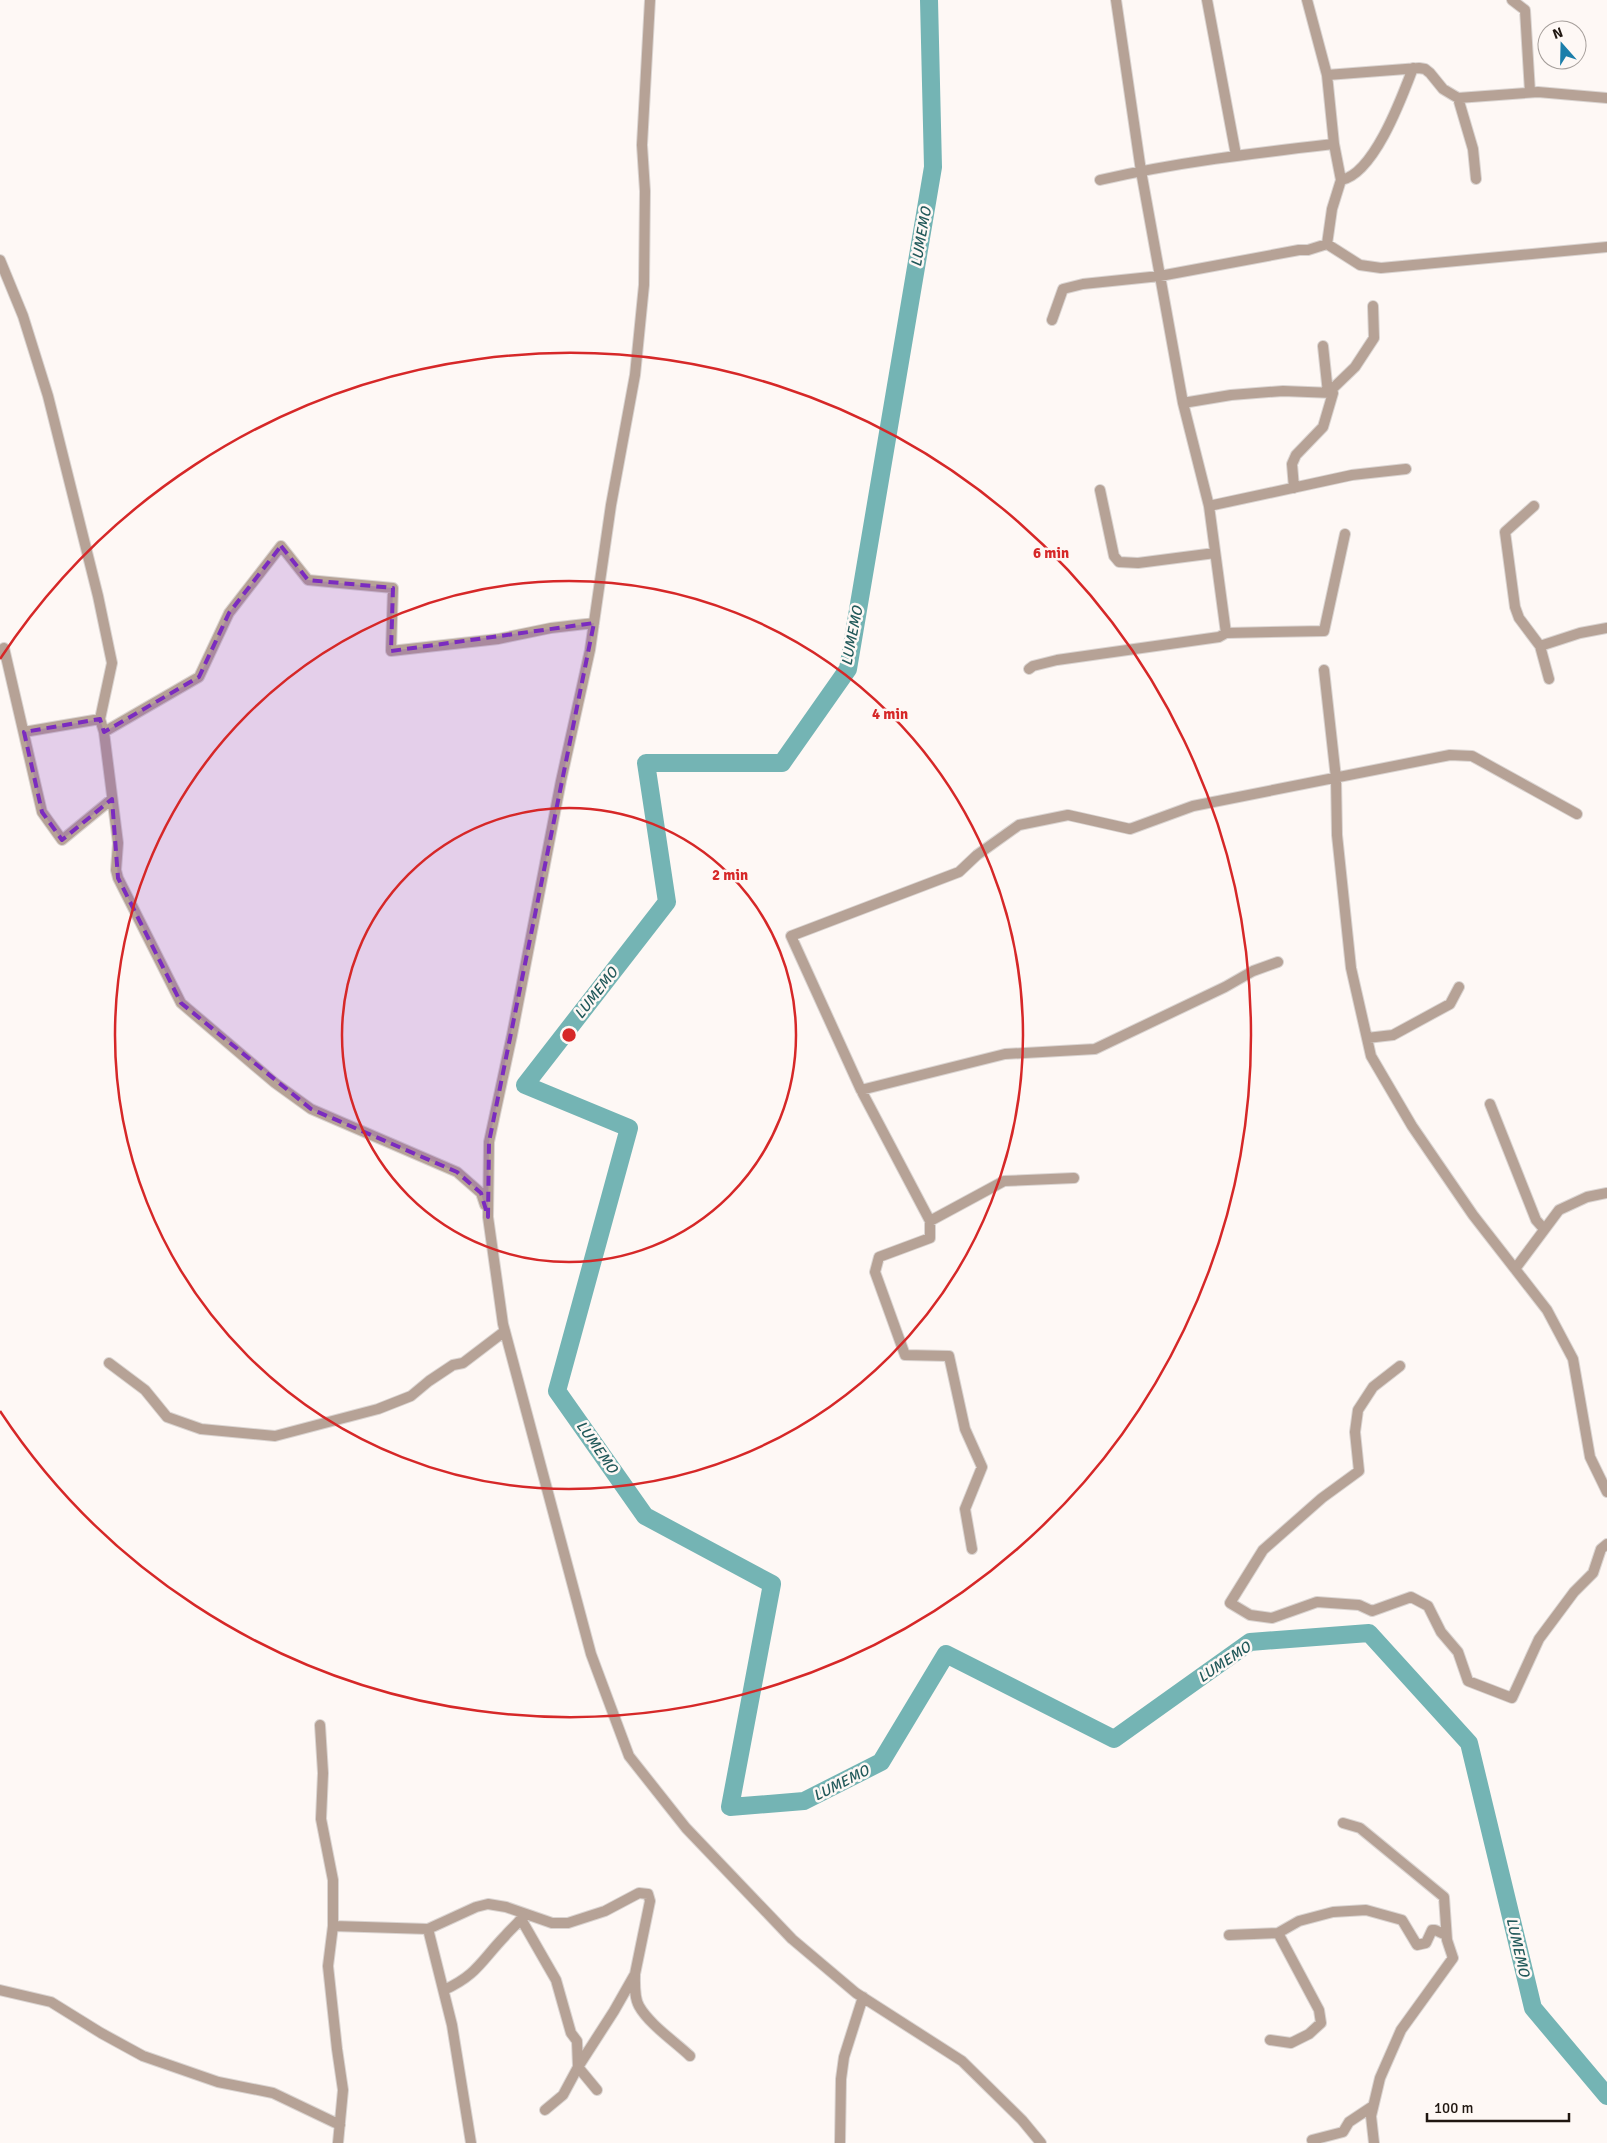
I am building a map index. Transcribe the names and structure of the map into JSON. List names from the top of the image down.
{
  "water": ["LUMEMO"],
  "scale_bar": "100 m",
  "north": "top",
  "rings": ["6 min", "4 min", "2 min"]
}
